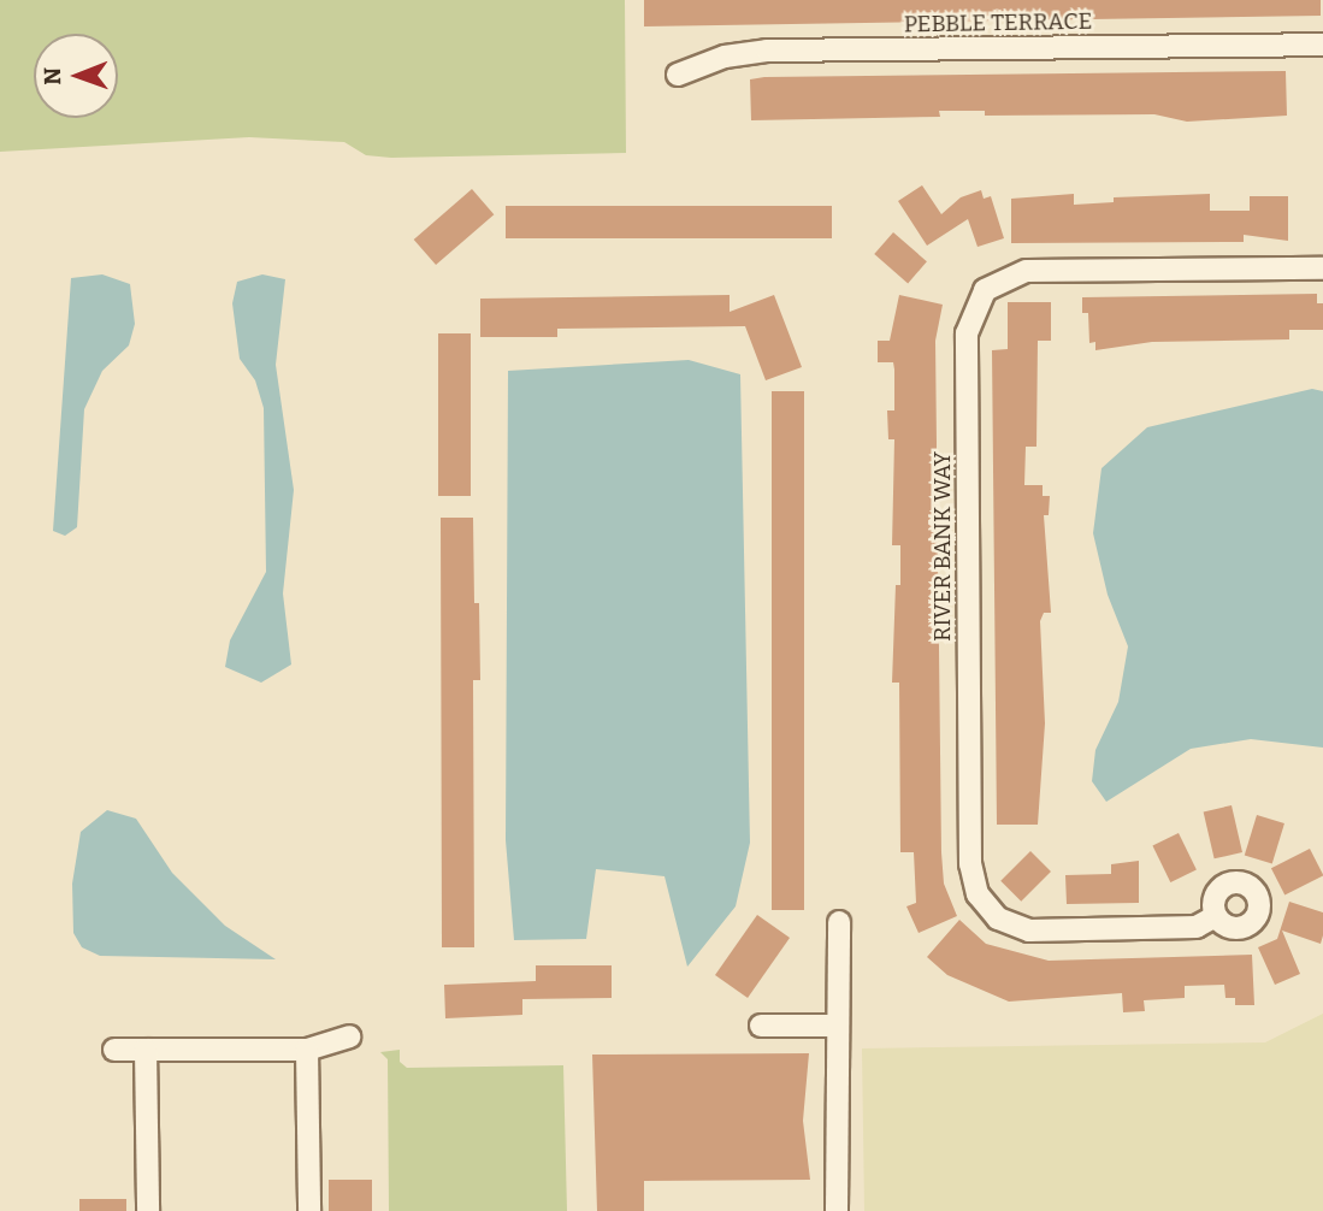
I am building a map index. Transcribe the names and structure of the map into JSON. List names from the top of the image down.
{
  "streets": {
    "street": ["PEBBLE TERRACE", "RIVER BANK WAY"]
  },
  "north": "left"
}
